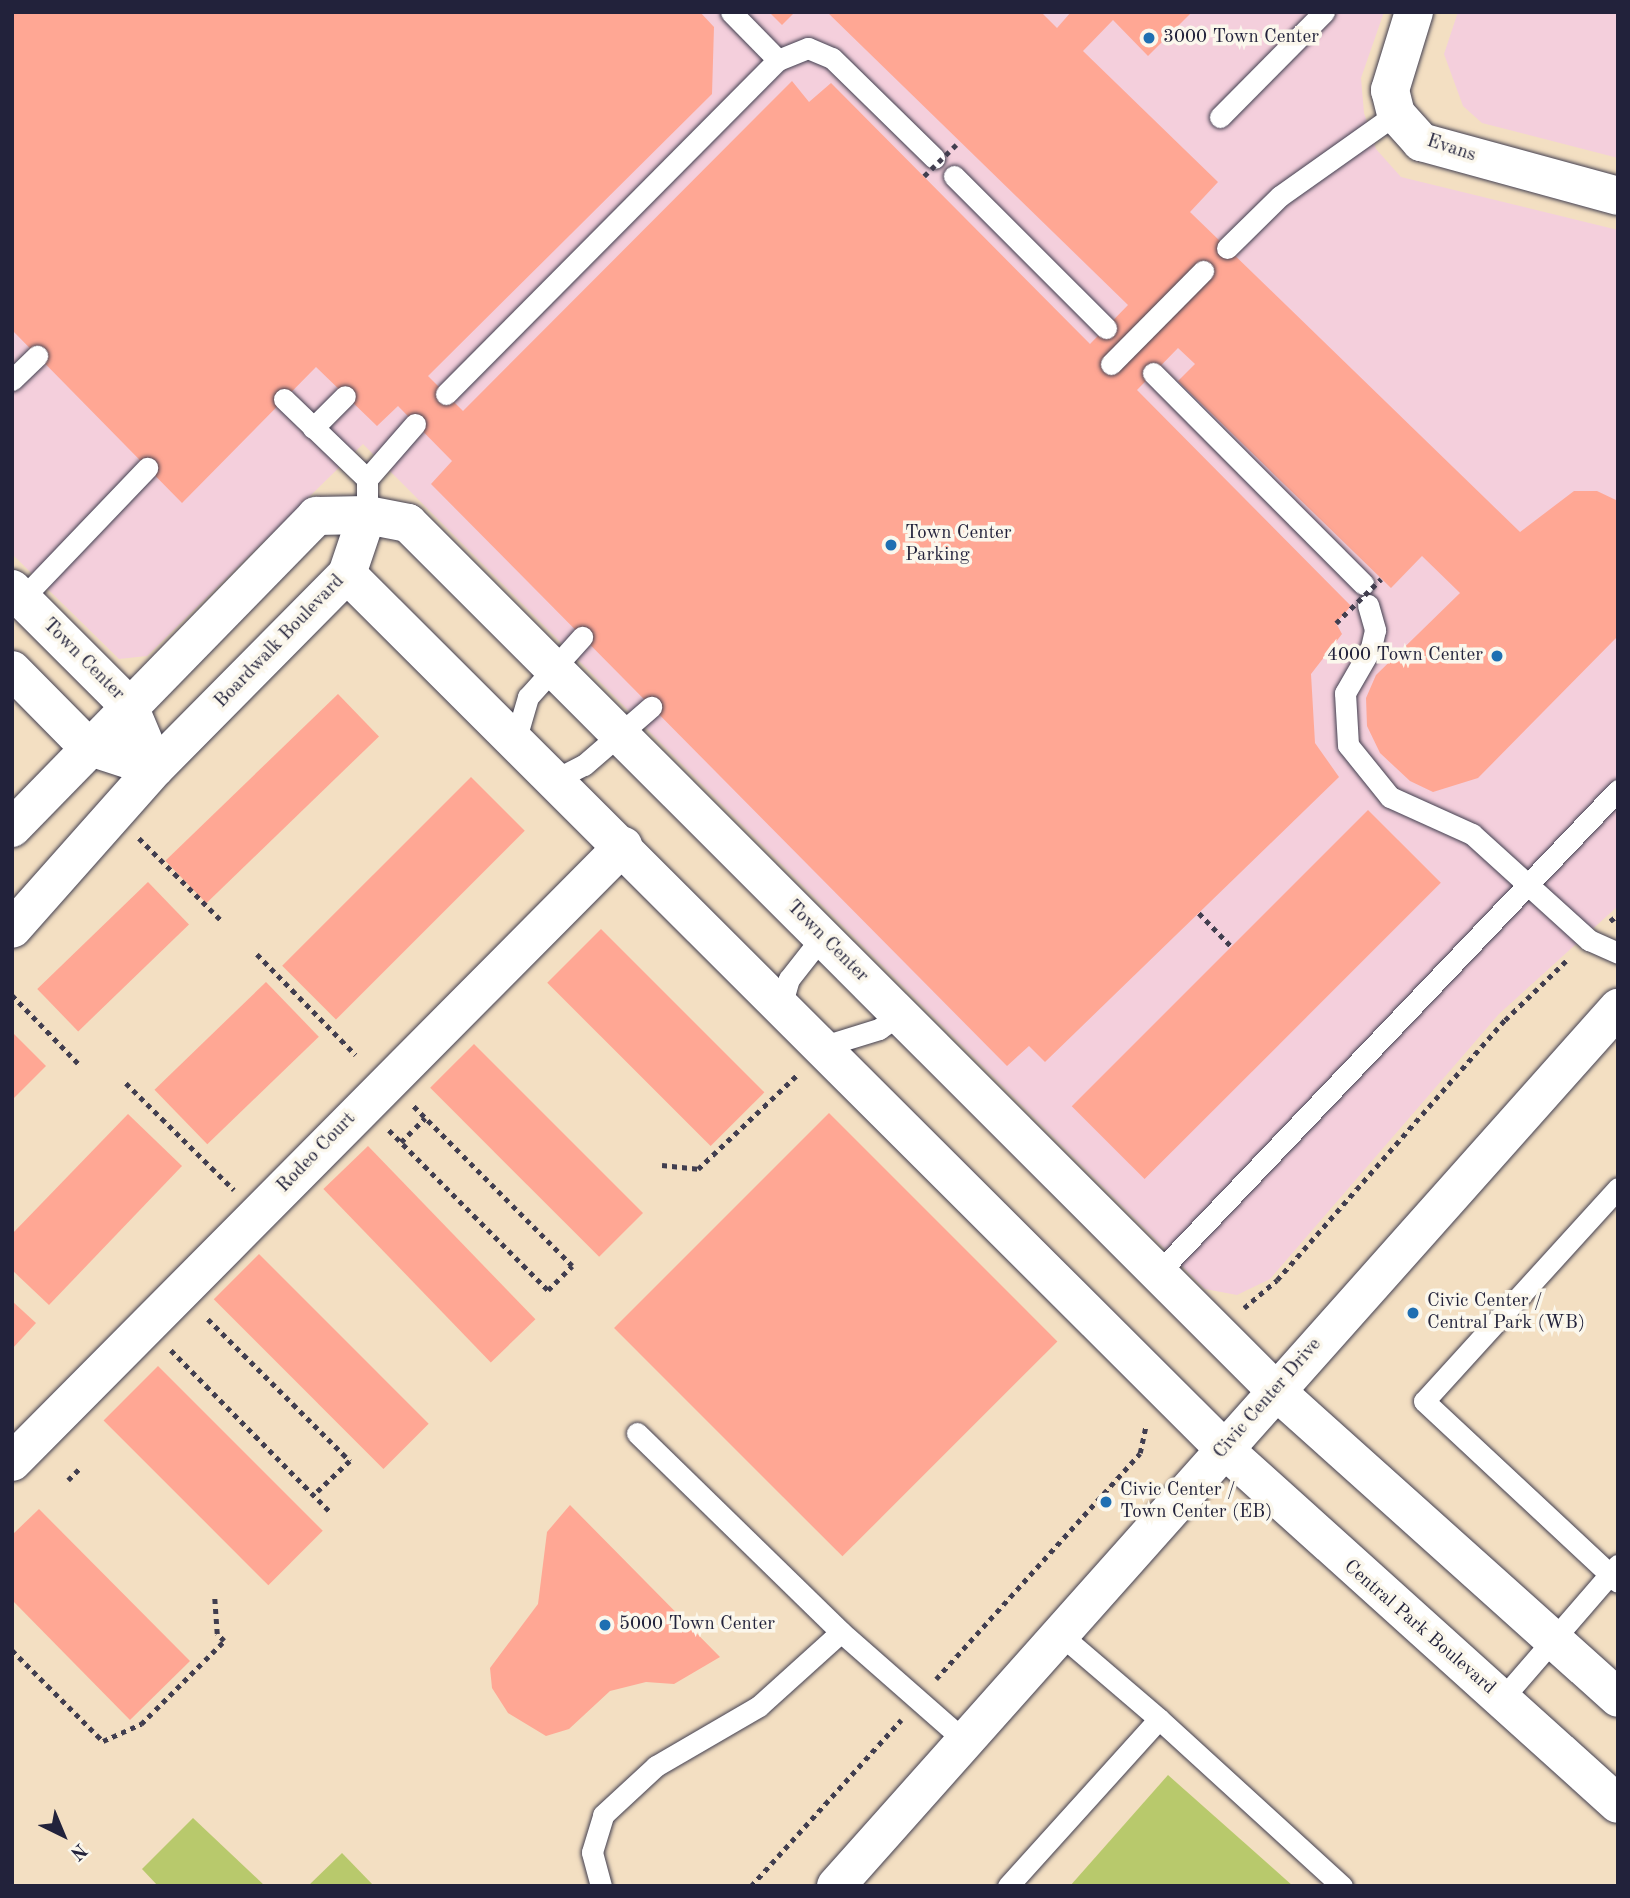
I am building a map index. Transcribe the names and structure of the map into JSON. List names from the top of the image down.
{
  "streets": {
    "street": [
      "Evans",
      "Boardwalk Boulevard",
      "Town Center",
      "Rodeo Court",
      "Civic Center Drive",
      "Central Park Boulevard"
    ]
  },
  "crossings": [
    ["Boardwalk Boulevard", "Town Center"],
    ["Town Center", "Civic Center Drive"],
    ["Civic Center Drive", "Central Park Boulevard"]
  ],
  "places": [
    "3000 Town Center",
    "Town Center Parking",
    "4000 Town Center",
    "Civic Center / Central Park (WB)",
    "Civic Center / Town Center (EB)",
    "5000 Town Center"
  ],
  "north": "bottom right"
}
